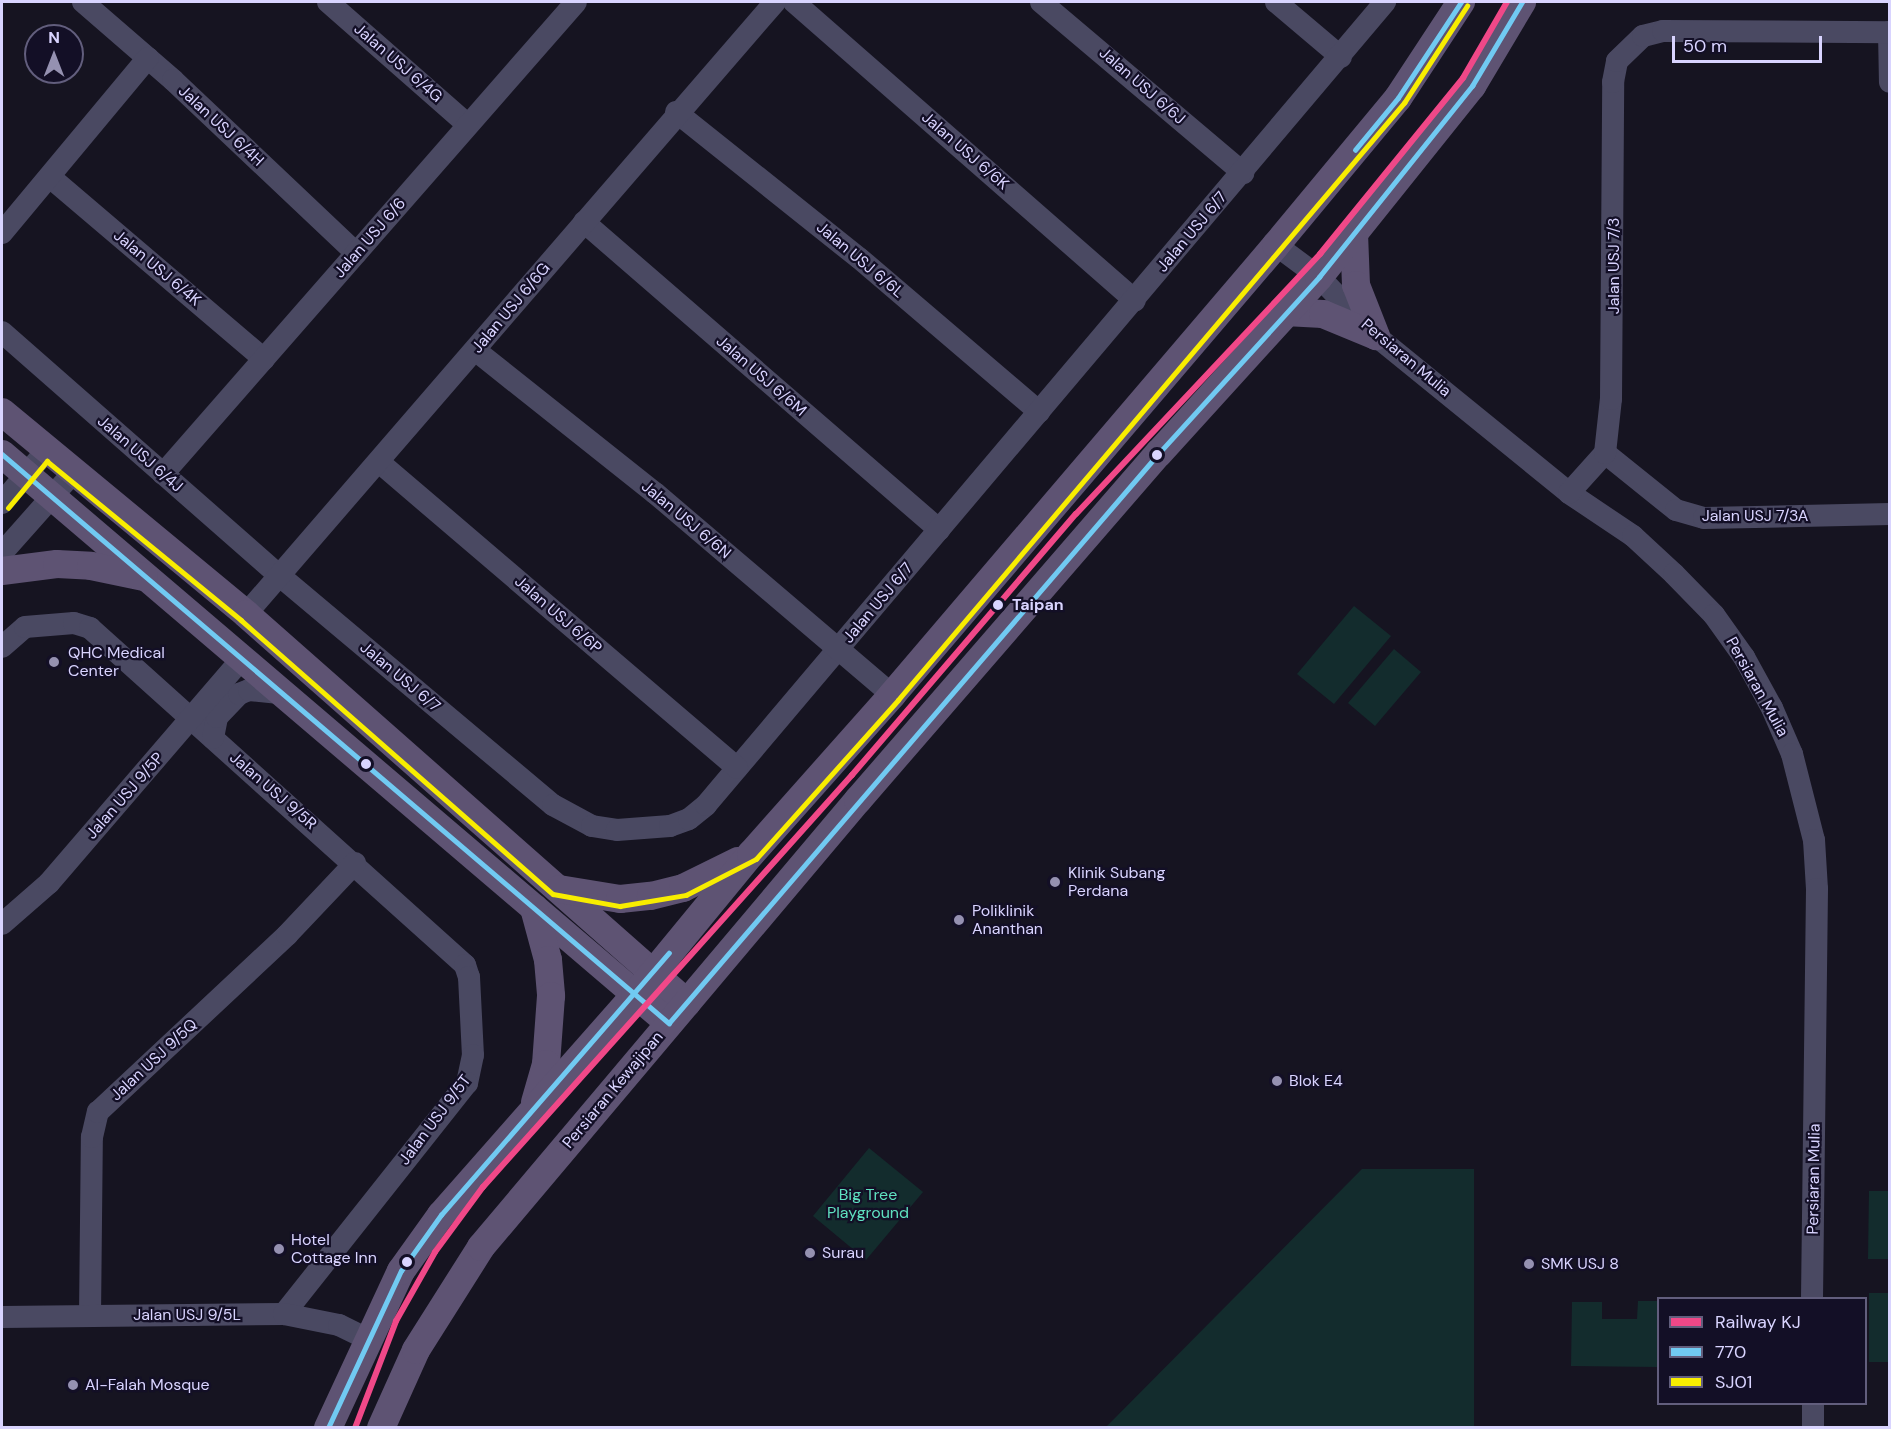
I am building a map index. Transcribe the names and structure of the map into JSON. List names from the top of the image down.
{
  "streets": {
    "main road": ["Persiaran Kewajipan"],
    "street": [
      "Jalan USJ 6/4G",
      "Jalan USJ 6/6J",
      "Jalan USJ 6/4H",
      "Jalan USJ 6/6K",
      "Jalan USJ 6/7",
      "Jalan USJ 6/6",
      "Jalan USJ 6/6L",
      "Jalan USJ 7/3",
      "Jalan USJ 6/4K",
      "Jalan USJ 6/6G",
      "Persiaran Mulia",
      "Jalan USJ 6/6M",
      "Jalan USJ 6/4J",
      "Jalan USJ 7/3A",
      "Jalan USJ 6/6N",
      "Jalan USJ 6/6P",
      "Jalan USJ 9/5R",
      "Jalan USJ 9/5P",
      "Jalan USJ 9/5Q",
      "Jalan USJ 9/5T",
      "Jalan USJ 9/5L"
    ]
  },
  "crossings": [
    ["Jalan USJ 6/4G", "Jalan USJ 6/6"],
    ["Jalan USJ 6/6J", "Jalan USJ 6/7"],
    ["Jalan USJ 6/4H", "Jalan USJ 6/6"],
    ["Jalan USJ 6/6K", "Jalan USJ 6/7"],
    ["Jalan USJ 6/7", "Jalan USJ 6/6L"],
    ["Jalan USJ 6/7", "Jalan USJ 6/6G"],
    ["Jalan USJ 6/7", "Jalan USJ 6/6M"],
    ["Jalan USJ 6/7", "Jalan USJ 6/4J"],
    ["Jalan USJ 6/7", "Jalan USJ 6/6N"],
    ["Jalan USJ 6/7", "Jalan USJ 6/6P"],
    ["Jalan USJ 6/6", "Jalan USJ 6/4K"],
    ["Jalan USJ 6/6", "Jalan USJ 6/4J"],
    ["Jalan USJ 6/6L", "Jalan USJ 6/6G"],
    ["Jalan USJ 7/3", "Jalan USJ 7/3A"],
    ["Jalan USJ 6/6G", "Jalan USJ 6/6M"],
    ["Jalan USJ 6/6G", "Jalan USJ 6/4J"],
    ["Jalan USJ 6/6G", "Jalan USJ 6/6N"],
    ["Jalan USJ 6/6G", "Jalan USJ 6/6P"],
    ["Persiaran Mulia", "Persiaran Kewajipan"],
    ["Jalan USJ 9/5R", "Jalan USJ 9/5P"],
    ["Jalan USJ 9/5R", "Jalan USJ 9/5Q"],
    ["Jalan USJ 9/5R", "Jalan USJ 9/5T"],
    ["Jalan USJ 9/5Q", "Jalan USJ 9/5T"],
    ["Jalan USJ 9/5Q", "Jalan USJ 9/5L"],
    ["Jalan USJ 9/5T", "Jalan USJ 9/5L"]
  ],
  "parks": ["Big Tree Playground"],
  "places": [
    "Taipan",
    "QHC Medical Center",
    "Klinik Subang Perdana",
    "Poliklinik Ananthan",
    "Blok E4",
    "Hotel Cottage Inn",
    "Surau",
    "SMK USJ 8",
    "Al-Falah Mosque"
  ],
  "lines": ["rail line KJ", "transit line 770", "transit line SJ01"],
  "legend": ["Railway KJ", "770", "SJ01"],
  "scale_bar": "50 m",
  "north": "top"
}
